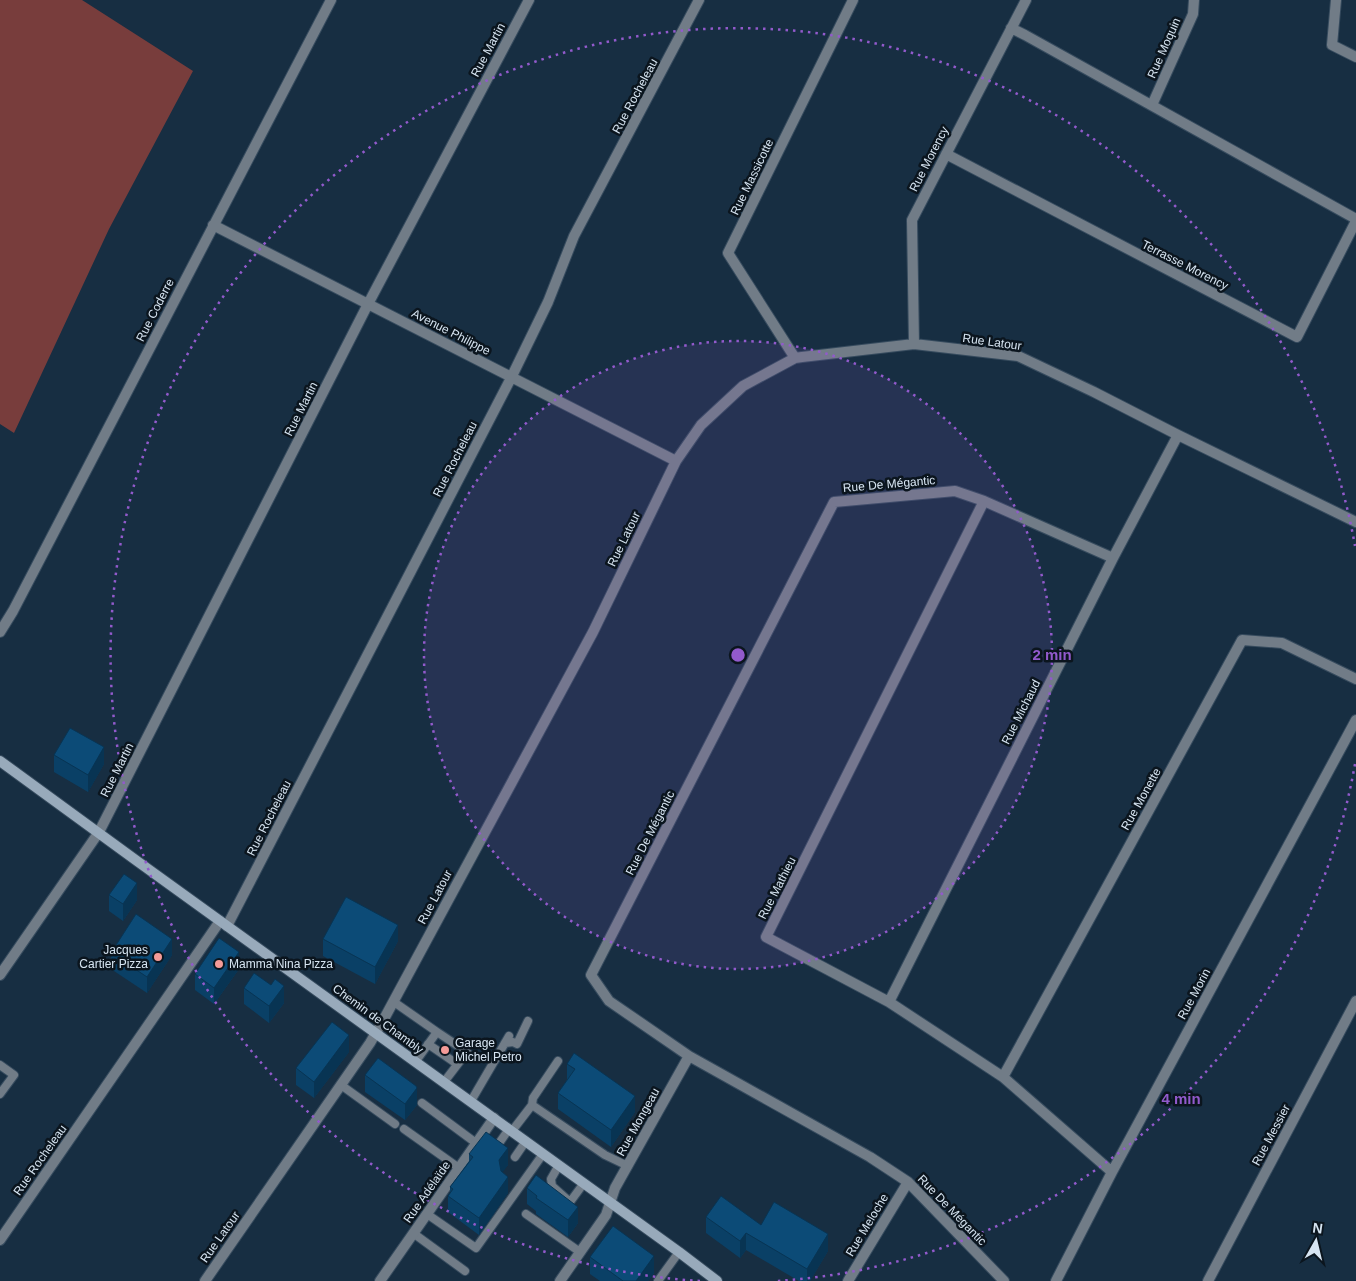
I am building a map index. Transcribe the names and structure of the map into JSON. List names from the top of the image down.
{
  "streets": {
    "street": [
      "Rue Moquin",
      "Rue Martin",
      "Rue Rocheleau",
      "Rue Morency",
      "Rue Massicotte",
      "Terrasse Morency",
      "Rue Coderre",
      "Avenue Philippe",
      "Rue Latour",
      "Rue De Mégantic",
      "Rue Michaud",
      "Rue Monette",
      "Rue Mathieu",
      "Rue Morin",
      "Chemin de Chambly",
      "Rue Mongeau",
      "Rue Messier",
      "Rue Adélaïde",
      "Rue Meloche"
    ]
  },
  "crossings": [
    ["Rue Moquin", "Terrasse Morency"],
    ["Rue Martin", "Avenue Philippe"],
    ["Rue Martin", "Chemin de Chambly"],
    ["Rue Rocheleau", "Avenue Philippe"],
    ["Rue Rocheleau", "Chemin de Chambly"],
    ["Rue Morency", "Terrasse Morency"],
    ["Rue Morency", "Rue Latour"],
    ["Rue Massicotte", "Rue Latour"],
    ["Rue Coderre", "Avenue Philippe"],
    ["Avenue Philippe", "Rue Latour"],
    ["Rue Latour", "Rue Michaud"],
    ["Rue Latour", "Chemin de Chambly"],
    ["Rue De Mégantic", "Rue Michaud"],
    ["Rue De Mégantic", "Rue Mathieu"],
    ["Rue De Mégantic", "Rue Mongeau"],
    ["Rue De Mégantic", "Rue Meloche"],
    ["Rue Michaud", "Rue Mathieu"],
    ["Rue Monette", "Rue Mathieu"],
    ["Rue Mathieu", "Rue Morin"],
    ["Chemin de Chambly", "Rue Mongeau"],
    ["Chemin de Chambly", "Rue Adélaïde"]
  ],
  "places": ["Jacques Cartier Pizza", "Mamma Nina Pizza", "Garage Michel Petro"],
  "north": "top",
  "rings": ["2 min", "4 min"]
}
